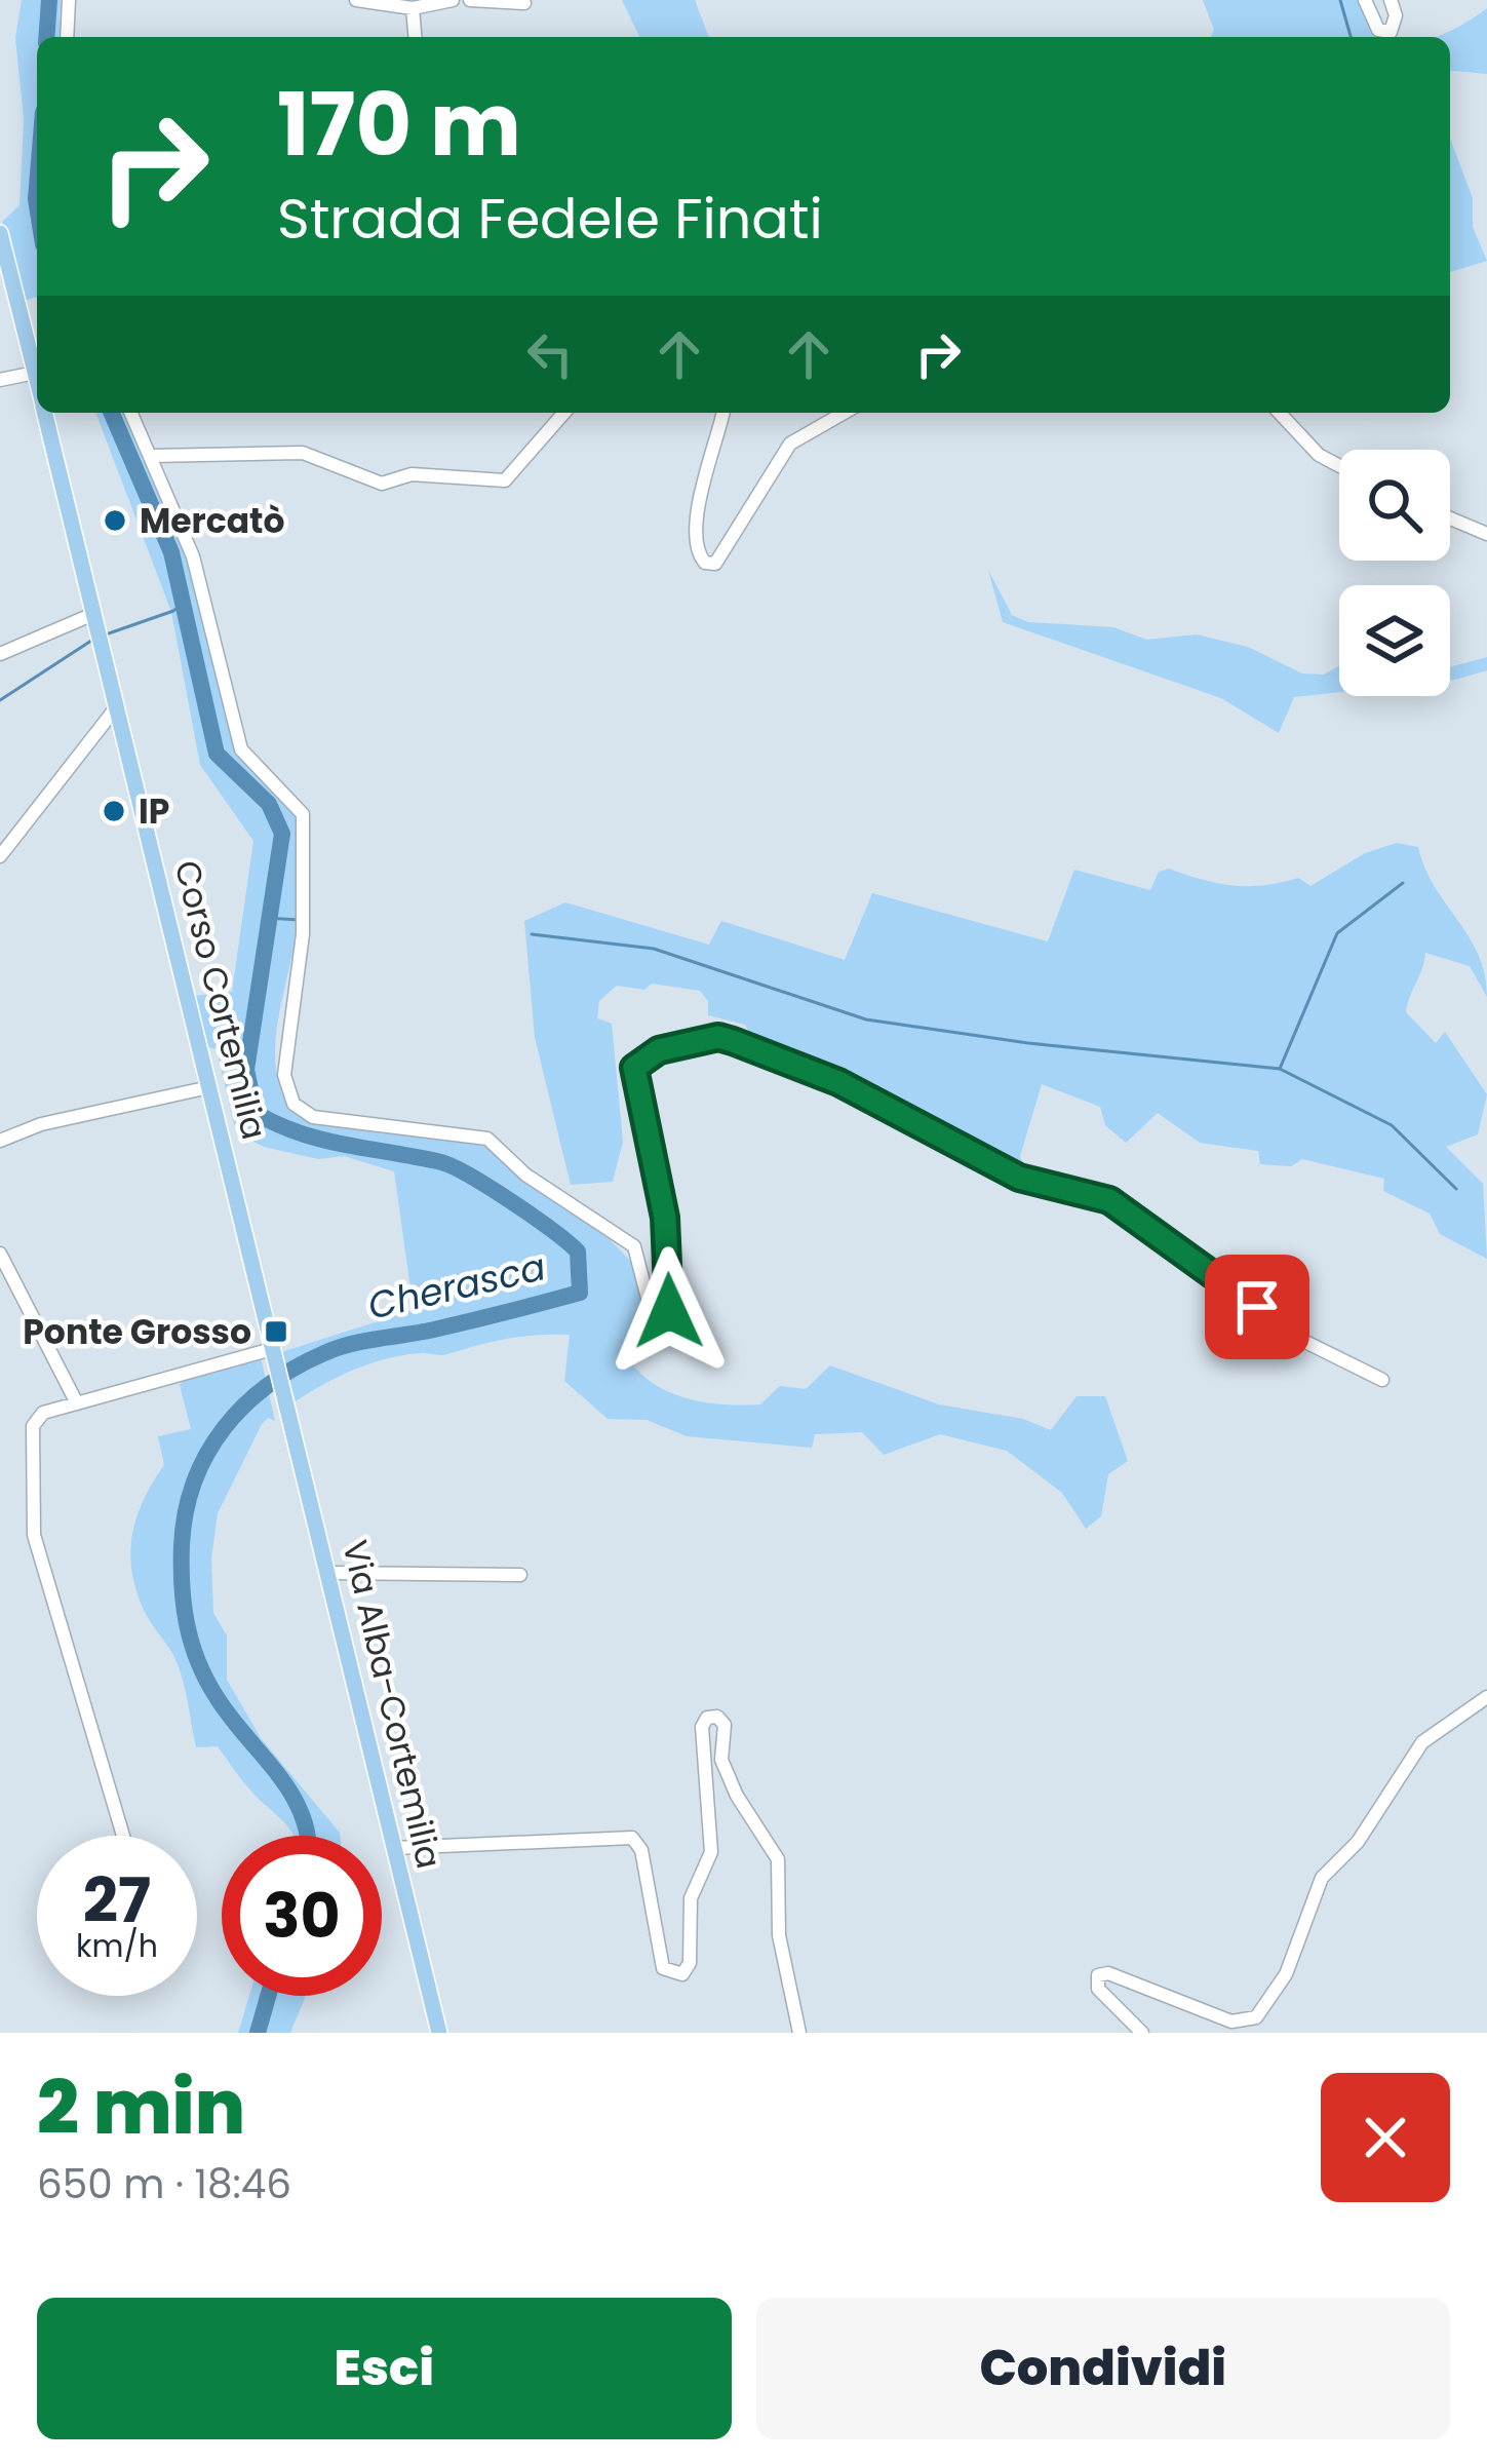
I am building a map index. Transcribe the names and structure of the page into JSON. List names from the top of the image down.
{
  "streets": {
    "main road": ["Corso Cortemilia", "Via Alba-Cortemilia"]
  },
  "crossings": [
    ["Corso Cortemilia", "Via Alba-Cortemilia"]
  ],
  "water": ["Cherasca"],
  "places": {
    "other": ["Mercatò", "IP"],
    "transit": ["Ponte Grosso"]
  },
  "page": {
    "turn": ["170 m", "Strada Fedele Finati"],
    "speed": "27 km/h",
    "limit": "30",
    "heading": ["2 min", "650 m · 18:46"],
    "buttons": ["Esci", "Condividi"]
  }
}
